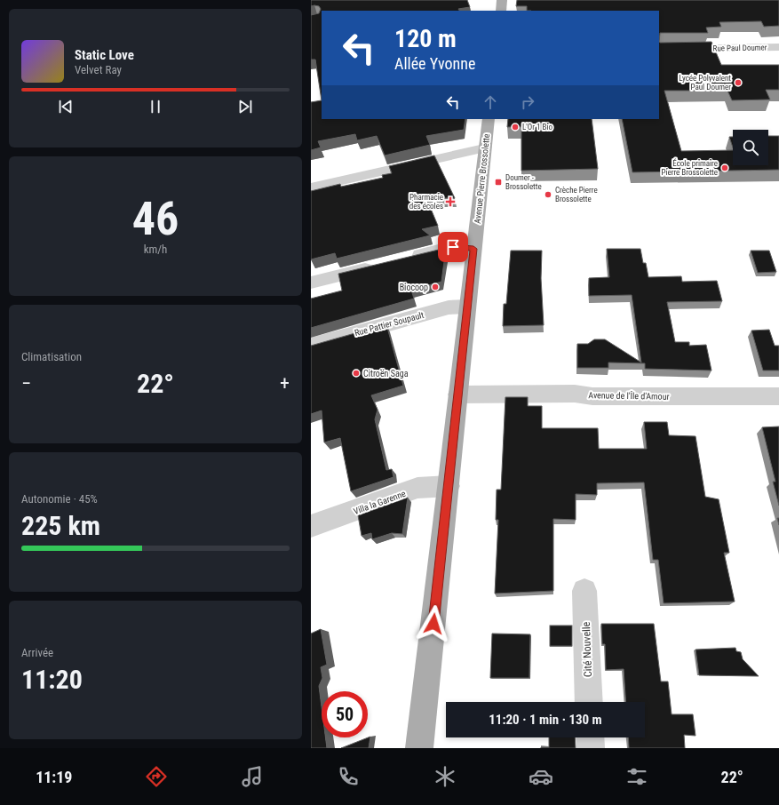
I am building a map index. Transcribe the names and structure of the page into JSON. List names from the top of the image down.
{
  "streets": {
    "main road": ["Avenue Pierre Brossolette"],
    "street": [
      "Rue Paul Doumer",
      "Rue Pattier Soupault",
      "Avenue de l'Île d'Amour",
      "Villa la Garenne",
      "Cité Nouvelle"
    ]
  },
  "crossings": [
    ["Avenue Pierre Brossolette", "Rue Pattier Soupault"],
    ["Avenue Pierre Brossolette", "Avenue de l'Île d'Amour"],
    ["Avenue Pierre Brossolette", "Villa la Garenne"]
  ],
  "places": {
    "other": [
      "Lycée Polyvalent Paul Doumer",
      "L'Or 1 Bio",
      "École primaire Pierre Brossolette",
      "Crèche Pierre Brossolette",
      "Biocoop",
      "Citroën Saga"
    ],
    "transit": ["Doumer - Brossolette"],
    "health": ["Pharmacie des écoles"]
  },
  "page": {
    "turn": ["120 m", "Allée Yvonne"],
    "song": ["Static Love", "Velvet Ray"],
    "tile": [
      ["46", "km/h"],
      "Climatisation",
      ["Autonomie · 45%", "225 km"],
      ["Arrivée", "11:20"]
    ],
    "heat": ["−", "22°", "+"],
    "limit": "50",
    "trip": "11:20 · 1 min · 130 m",
    "tabs": ["11:19", "22°"]
  }
}
